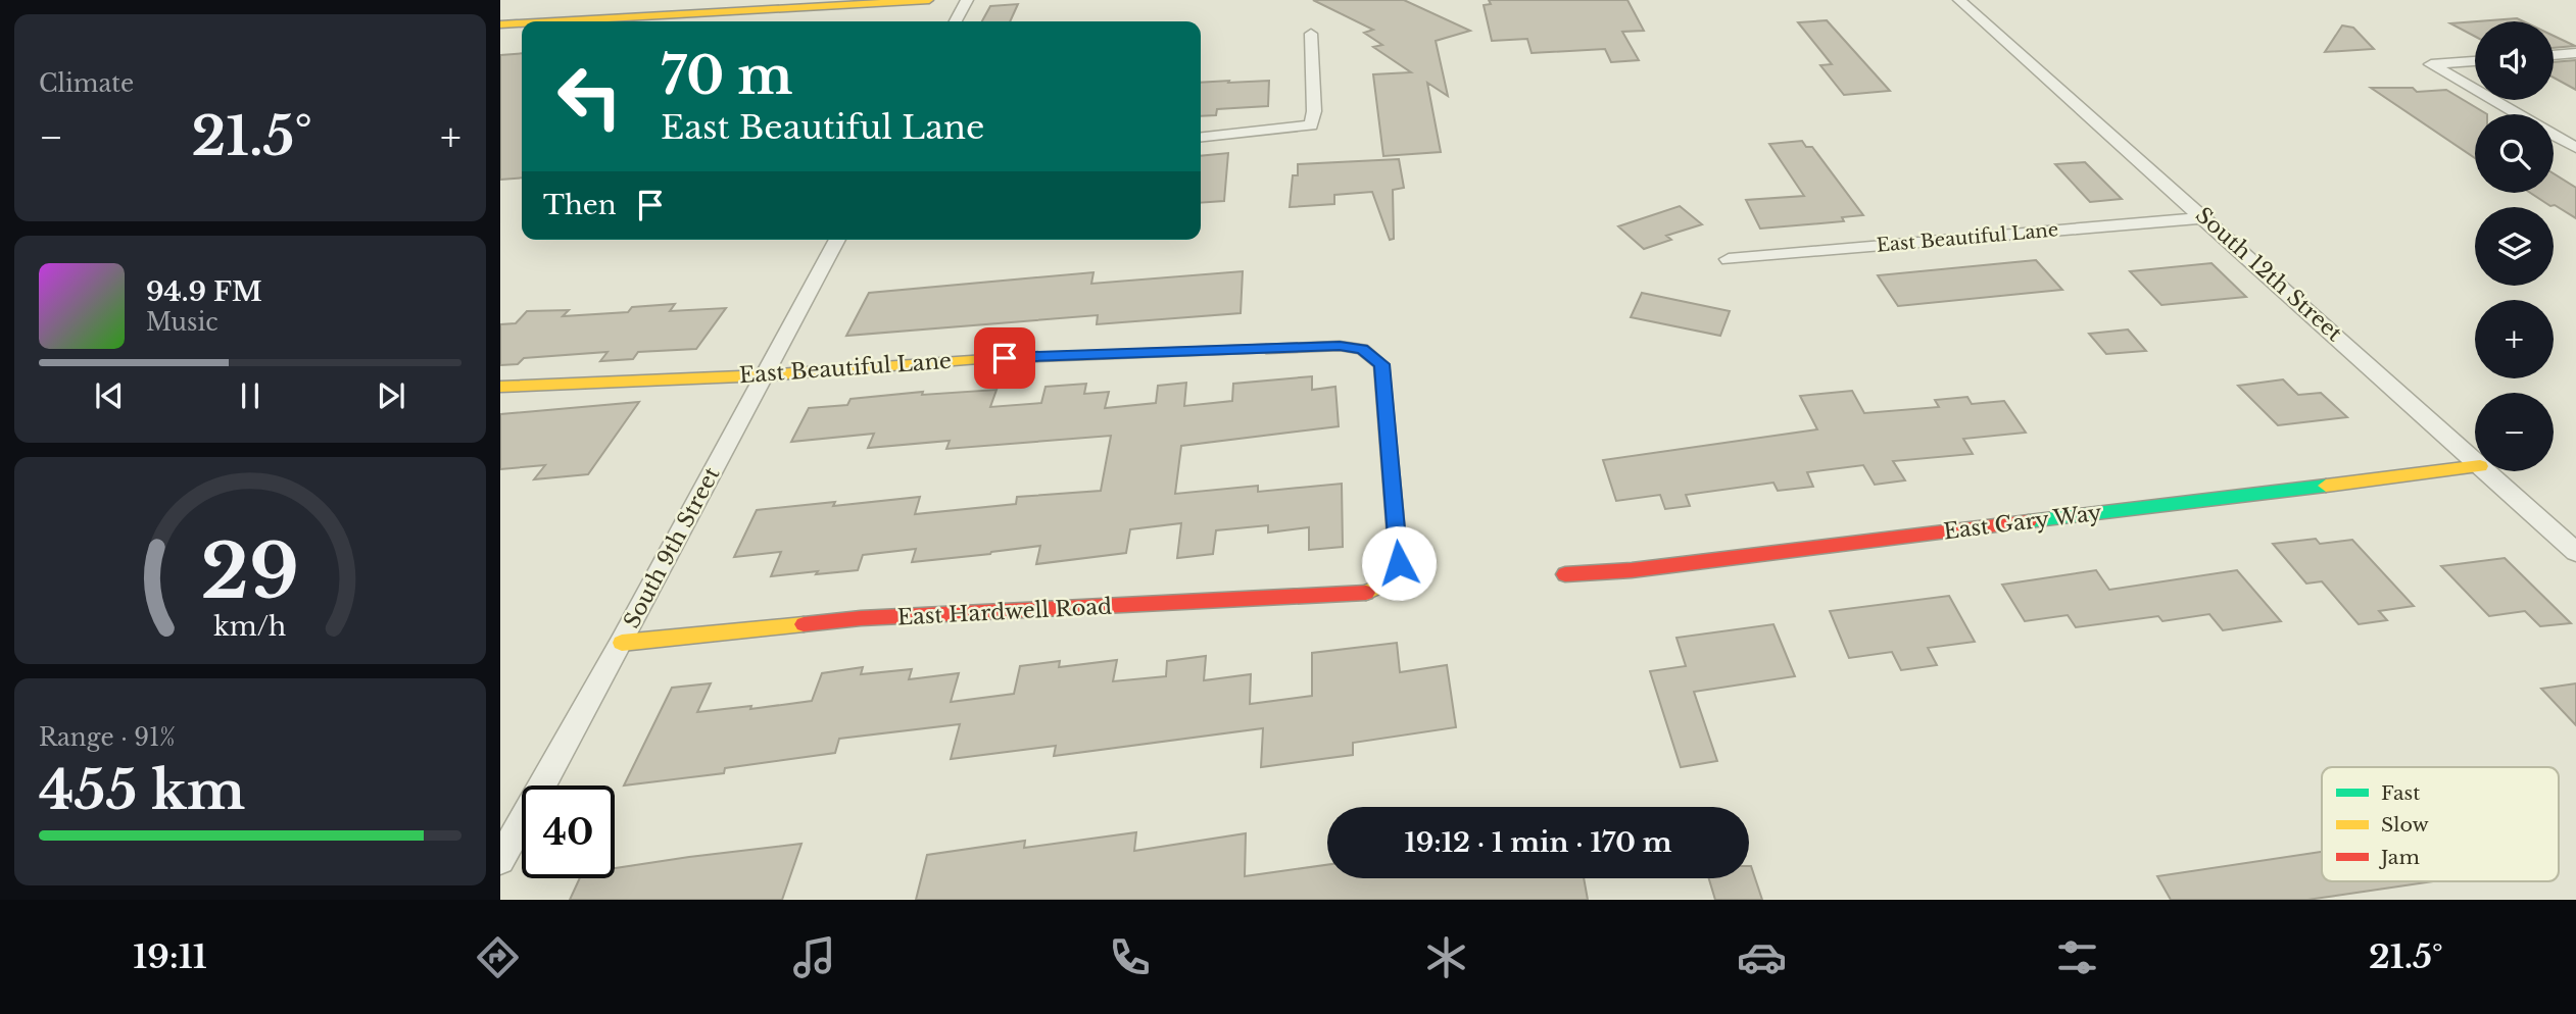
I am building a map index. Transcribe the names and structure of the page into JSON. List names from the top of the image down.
{
  "streets": {
    "street": [
      "East Beautiful Lane",
      "South 12th Street",
      "East Gary Way",
      "South 9th Street",
      "East Hardwell Road"
    ]
  },
  "crossings": [
    ["East Beautiful Lane", "South 12th Street"],
    ["East Beautiful Lane", "South 9th Street"],
    ["East Beautiful Lane", "East Hardwell Road"],
    ["South 9th Street", "East Hardwell Road"]
  ],
  "legend": ["Fast", "Slow", "Jam"],
  "page": {
    "tile": [
      "Climate",
      ["Range · 91%", "455 km"]
    ],
    "map_buttons": ["+", "−"],
    "turn": ["70 m", "East Beautiful Lane"],
    "heat": ["−", "21.5°", "+"],
    "then": "Then",
    "song": ["94.9 FM", "Music"],
    "limit": "40",
    "trip": "19:12 · 1 min · 170 m",
    "tabs": ["19:11", "21.5°"],
    "gauge": ["29", "km/h"]
  }
}
